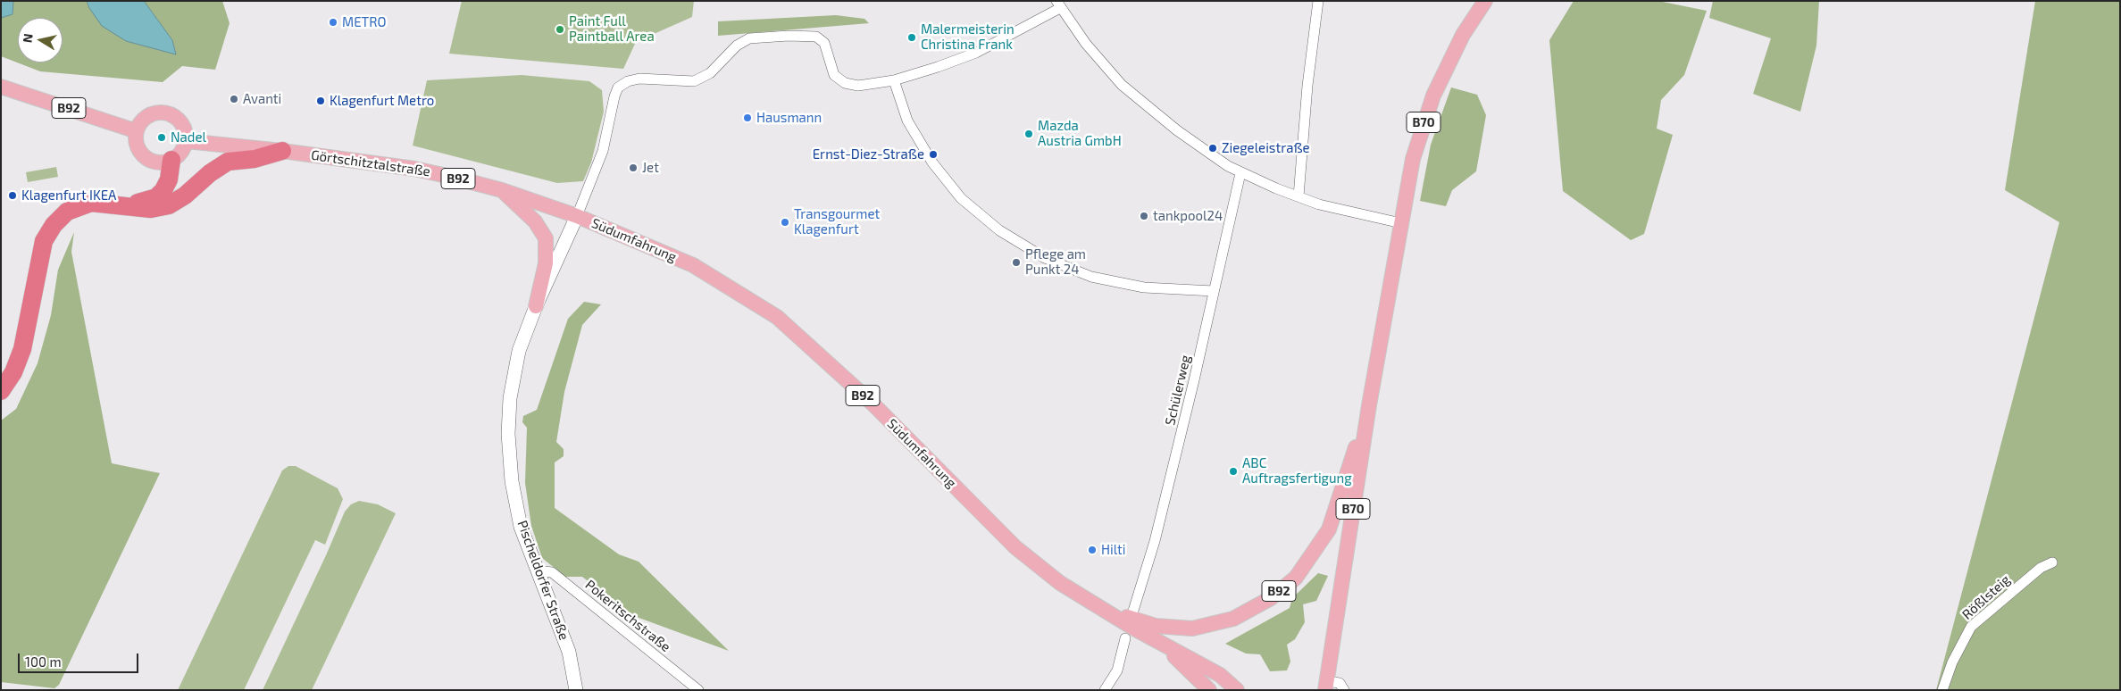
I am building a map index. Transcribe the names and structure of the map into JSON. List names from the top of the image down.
{
  "streets": {
    "main road": [
      "B92",
      "B70",
      "Görtschitztalstraße",
      "Südumfahrung",
      "Pischeldorfer Straße"
    ],
    "street": ["Schülerweg", "Rößlsteig", "Pokeritschstraße"]
  },
  "crossings": [
    ["B92", "B70"],
    ["B92", "Görtschitztalstraße"],
    ["B92", "Südumfahrung"],
    ["Görtschitztalstraße", "Südumfahrung"],
    ["Görtschitztalstraße", "Pischeldorfer Straße"],
    ["Südumfahrung", "Pischeldorfer Straße"],
    ["Pischeldorfer Straße", "Pokeritschstraße"]
  ],
  "places": [
    "METRO",
    "Paint Full Paintball Area",
    "Malermeisterin Christina Frank",
    "Avanti",
    "Klagenfurt Metro",
    "Hausmann",
    "Mazda Austria GmbH",
    "Nadel",
    "Ziegeleistraße",
    "Ernst-Diez-Straße",
    "Jet",
    "Klagenfurt IKEA",
    "tankpool24",
    "Transgourmet Klagenfurt",
    "Pflege am Punkt 24",
    "ABC Auftragsfertigung",
    "Hilti"
  ],
  "scale_bar": "100 m",
  "north": "left"
}
